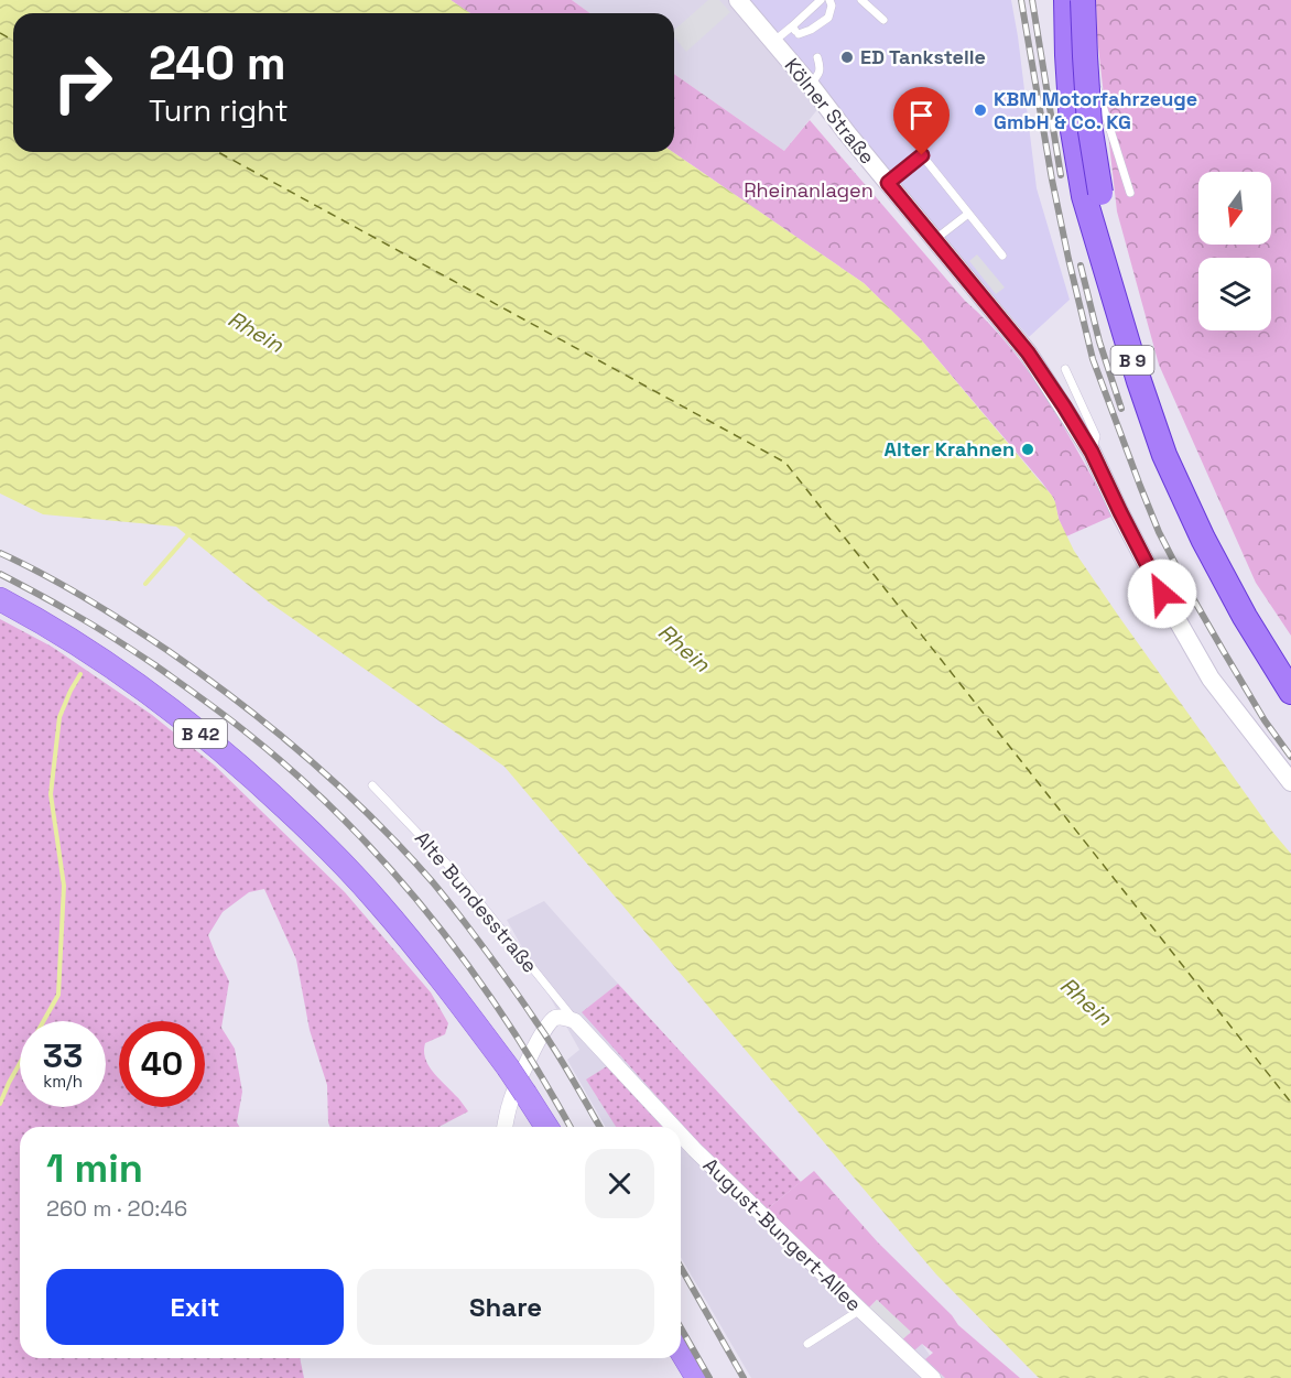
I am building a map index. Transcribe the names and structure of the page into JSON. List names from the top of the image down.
{
  "streets": {
    "highway": ["B 9"],
    "main road": ["B 42"],
    "street": ["Kölner Straße", "August-Bungert-Allee"],
    "lane": ["Alte Bundesstraße"]
  },
  "crossings": [
    ["Alte Bundesstraße", "August-Bungert-Allee"]
  ],
  "water": ["Rhein"],
  "parks": ["Rheinanlagen"],
  "places": ["ED Tankstelle", "KBM Motorfahrzeuge GmbH & Co. KG", "Alter Krahnen"],
  "north": "bottom",
  "page": {
    "turn": ["240 m", "Turn right"],
    "speed": "33 km/h",
    "limit": "40",
    "heading": ["1 min", "260 m · 20:46"],
    "buttons": ["Exit", "Share"]
  }
}
